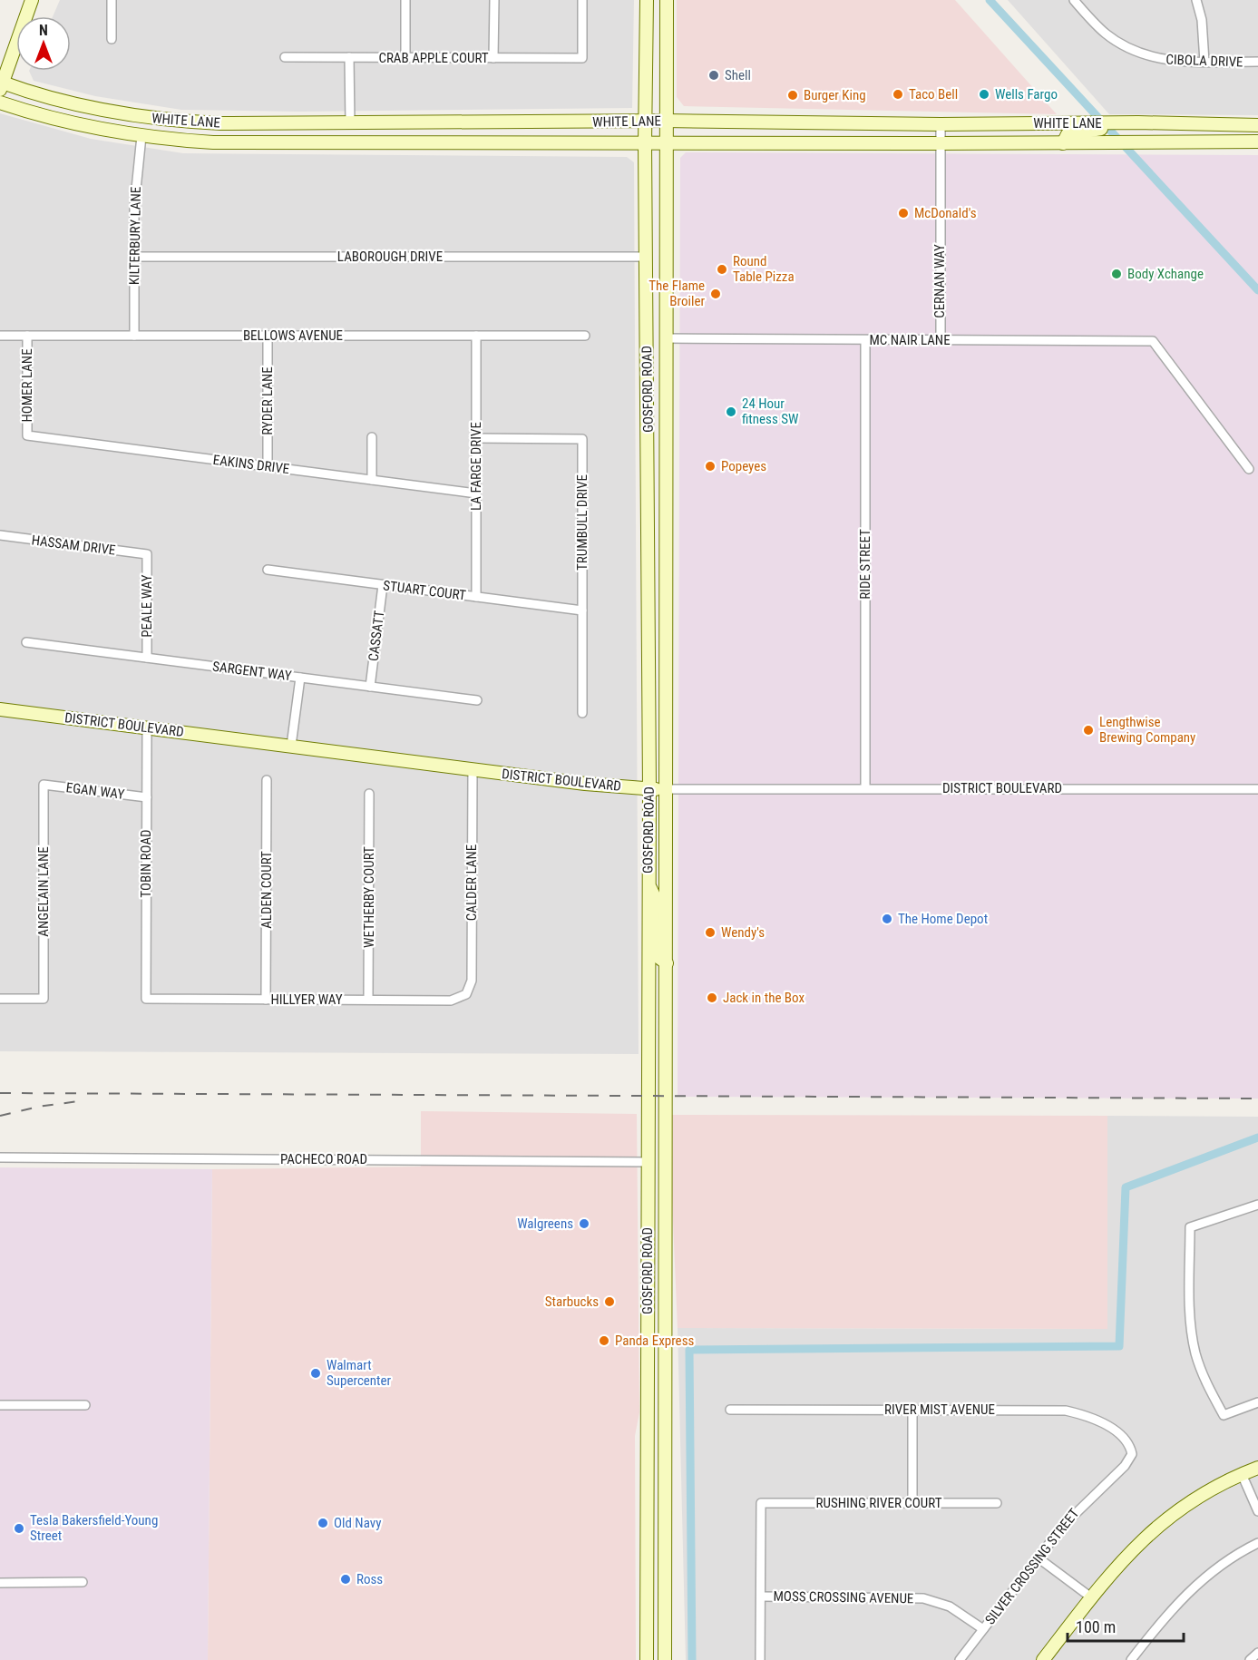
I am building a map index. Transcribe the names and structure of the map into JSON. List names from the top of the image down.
{
  "streets": {
    "main road": ["WHITE LANE", "GOSFORD ROAD", "DISTRICT BOULEVARD"],
    "street": [
      "CRAB APPLE COURT",
      "CIBOLA DRIVE",
      "KILTERBURY LANE",
      "LABOROUGH DRIVE",
      "CERNAN WAY",
      "BELLOWS AVENUE",
      "MC NAIR LANE",
      "HOMER LANE",
      "RYDER LANE",
      "EAKINS DRIVE",
      "LA FARGE DRIVE",
      "TRUMBULL DRIVE",
      "HASSAM DRIVE",
      "RIDE STREET",
      "STUART COURT",
      "PEALE WAY",
      "CASSATT",
      "SARGENT WAY",
      "EGAN WAY",
      "TOBIN ROAD",
      "CALDER LANE",
      "ALDEN COURT",
      "ANGELAIN LANE",
      "WETHERBY COURT",
      "HILLYER WAY",
      "PACHECO ROAD",
      "RIVER MIST AVENUE",
      "RUSHING RIVER COURT",
      "SILVER CROSSING STREET",
      "MOSS CROSSING AVENUE"
    ]
  },
  "crossings": [
    ["WHITE LANE", "KILTERBURY LANE"],
    ["WHITE LANE", "CERNAN WAY"],
    ["WHITE LANE", "GOSFORD ROAD"],
    ["KILTERBURY LANE", "LABOROUGH DRIVE"],
    ["KILTERBURY LANE", "BELLOWS AVENUE"],
    ["LABOROUGH DRIVE", "GOSFORD ROAD"],
    ["CERNAN WAY", "MC NAIR LANE"],
    ["BELLOWS AVENUE", "HOMER LANE"],
    ["BELLOWS AVENUE", "RYDER LANE"],
    ["BELLOWS AVENUE", "LA FARGE DRIVE"],
    ["MC NAIR LANE", "GOSFORD ROAD"],
    ["MC NAIR LANE", "RIDE STREET"],
    ["HOMER LANE", "EAKINS DRIVE"],
    ["GOSFORD ROAD", "DISTRICT BOULEVARD"],
    ["GOSFORD ROAD", "PACHECO ROAD"],
    ["RYDER LANE", "EAKINS DRIVE"],
    ["EAKINS DRIVE", "LA FARGE DRIVE"],
    ["LA FARGE DRIVE", "TRUMBULL DRIVE"],
    ["LA FARGE DRIVE", "STUART COURT"],
    ["TRUMBULL DRIVE", "STUART COURT"],
    ["HASSAM DRIVE", "PEALE WAY"],
    ["RIDE STREET", "DISTRICT BOULEVARD"],
    ["STUART COURT", "CASSATT"],
    ["PEALE WAY", "SARGENT WAY"],
    ["CASSATT", "SARGENT WAY"],
    ["DISTRICT BOULEVARD", "TOBIN ROAD"],
    ["DISTRICT BOULEVARD", "CALDER LANE"],
    ["EGAN WAY", "TOBIN ROAD"],
    ["EGAN WAY", "ANGELAIN LANE"],
    ["TOBIN ROAD", "HILLYER WAY"],
    ["CALDER LANE", "HILLYER WAY"],
    ["ALDEN COURT", "HILLYER WAY"],
    ["WETHERBY COURT", "HILLYER WAY"],
    ["RIVER MIST AVENUE", "SILVER CROSSING STREET"],
    ["RUSHING RIVER COURT", "MOSS CROSSING AVENUE"],
    ["SILVER CROSSING STREET", "MOSS CROSSING AVENUE"]
  ],
  "places": [
    "Shell",
    "Taco Bell",
    "Wells Fargo",
    "Burger King",
    "McDonald's",
    "Round Table Pizza",
    "Body Xchange",
    "The Flame Broiler",
    "24 Hour fitness SW",
    "Popeyes",
    "Lengthwise Brewing Company",
    "The Home Depot",
    "Wendy's",
    "Jack in the Box",
    "Walgreens",
    "Starbucks",
    "Panda Express",
    "Walmart Supercenter",
    "Old Navy",
    "Tesla Bakersfield-Young Street",
    "Ross"
  ],
  "scale_bar": "100 m",
  "north": "top"
}
